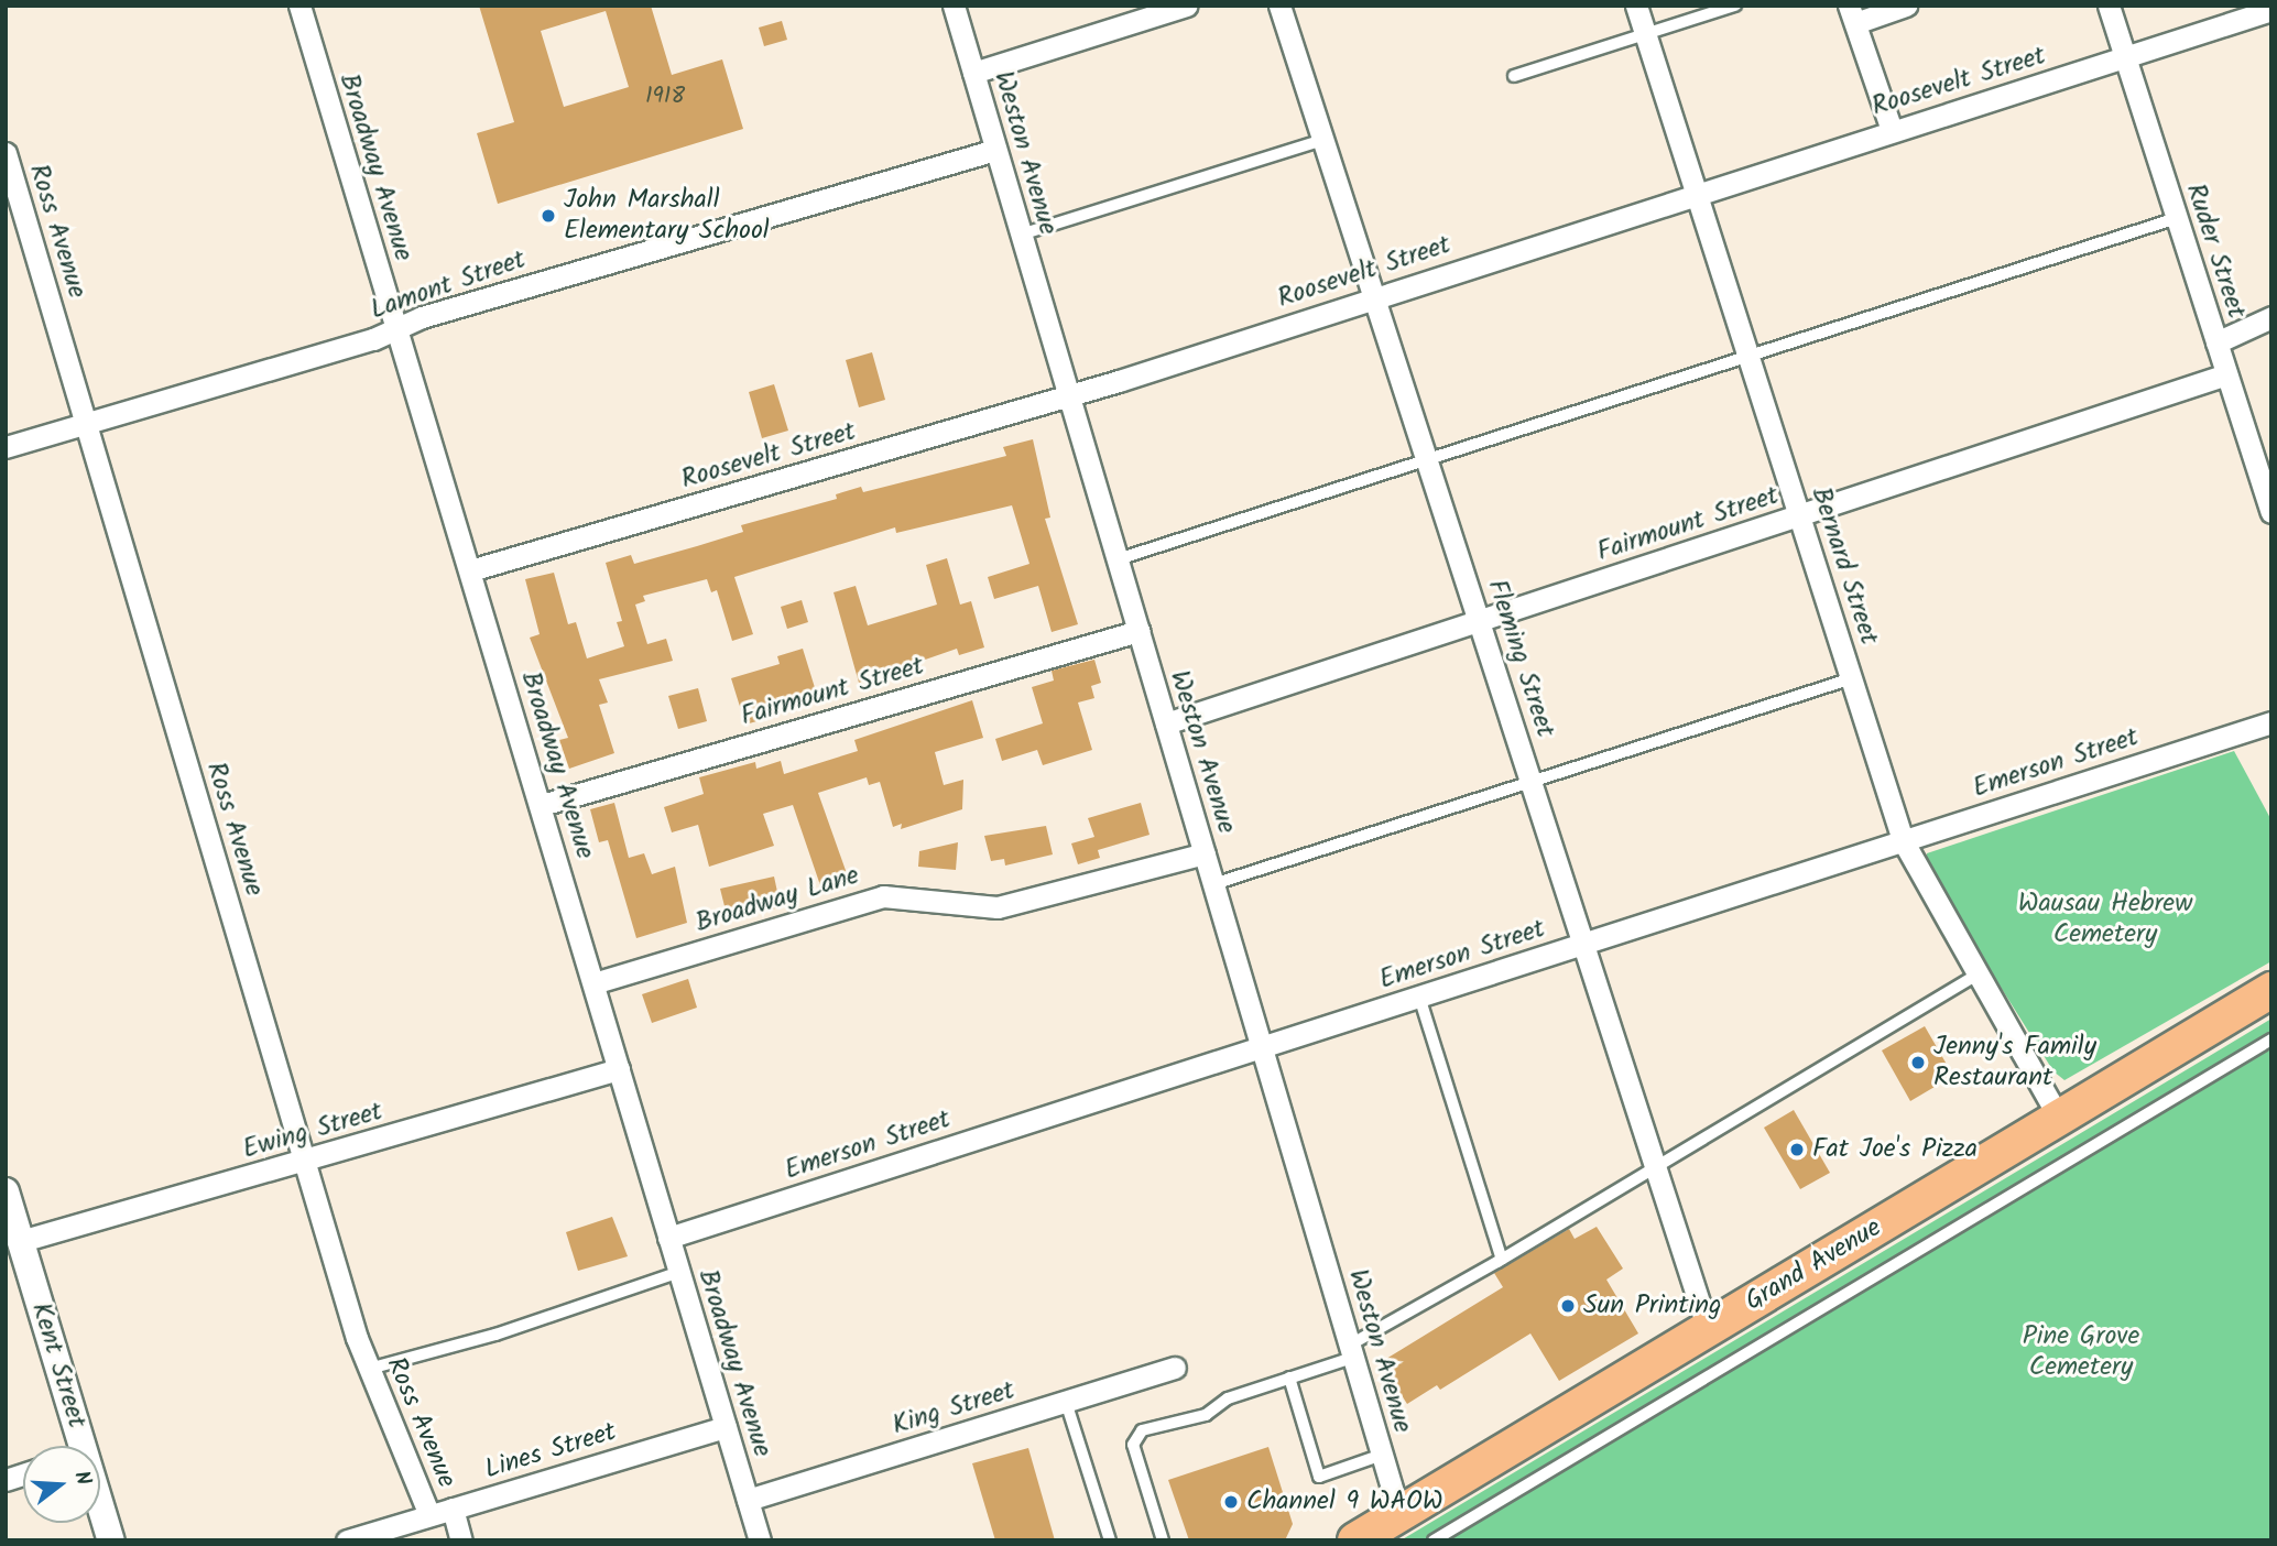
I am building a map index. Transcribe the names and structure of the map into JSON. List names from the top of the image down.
{
  "streets": {
    "main road": ["Grand Avenue"],
    "street": [
      "Roosevelt Street",
      "Weston Avenue",
      "Broadway Avenue",
      "Ross Avenue",
      "Ruder Street",
      "Lamont Street",
      "Fairmount Street",
      "Bernard Street",
      "Fleming Street",
      "Emerson Street",
      "Broadway Lane",
      "Ewing Street",
      "Kent Street",
      "King Street",
      "Lines Street"
    ]
  },
  "crossings": [
    ["Roosevelt Street", "Weston Avenue"],
    ["Roosevelt Street", "Broadway Avenue"],
    ["Roosevelt Street", "Ruder Street"],
    ["Roosevelt Street", "Bernard Street"],
    ["Roosevelt Street", "Fleming Street"],
    ["Weston Avenue", "Lamont Street"],
    ["Weston Avenue", "Fairmount Street"],
    ["Weston Avenue", "Emerson Street"],
    ["Weston Avenue", "Broadway Lane"],
    ["Weston Avenue", "Grand Avenue"],
    ["Broadway Avenue", "Lamont Street"],
    ["Broadway Avenue", "Fairmount Street"],
    ["Broadway Avenue", "Emerson Street"],
    ["Broadway Avenue", "Broadway Lane"],
    ["Broadway Avenue", "Ewing Street"],
    ["Broadway Avenue", "King Street"],
    ["Broadway Avenue", "Lines Street"],
    ["Ross Avenue", "Lamont Street"],
    ["Ross Avenue", "Ewing Street"],
    ["Ross Avenue", "Lines Street"],
    ["Ruder Street", "Fairmount Street"],
    ["Fairmount Street", "Bernard Street"],
    ["Fairmount Street", "Fleming Street"],
    ["Bernard Street", "Emerson Street"],
    ["Bernard Street", "Grand Avenue"],
    ["Fleming Street", "Emerson Street"],
    ["Fleming Street", "Grand Avenue"],
    ["Ewing Street", "Kent Street"]
  ],
  "parks": ["Wausau Hebrew Cemetery", "Pine Grove Cemetery"],
  "places": [
    "John Marshall Elementary School",
    "Jenny's Family Restaurant",
    "Fat Joe's Pizza",
    "Sun Printing",
    "Channel 9 WAOW"
  ],
  "house_numbers": ["1918"],
  "north": "right"
}
